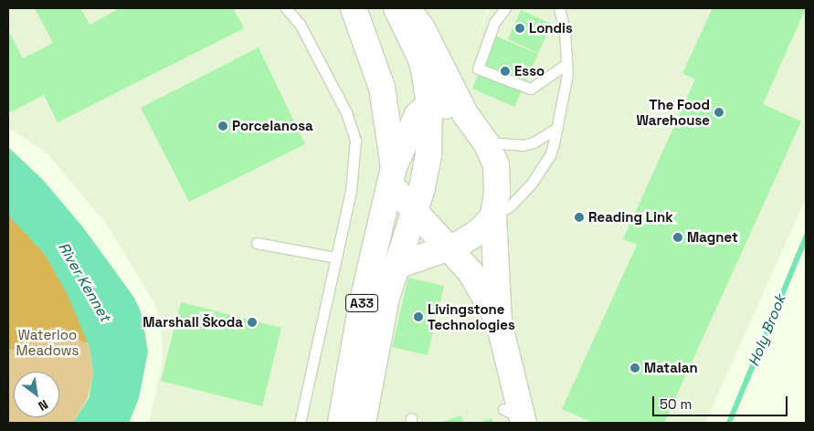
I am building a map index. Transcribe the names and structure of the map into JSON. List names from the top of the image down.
{
  "streets": {
    "main road": ["A33"]
  },
  "water": ["River Kennet", "Holy Brook"],
  "parks": ["Waterloo Meadows"],
  "places": [
    "Londis",
    "Esso",
    "The Food Warehouse",
    "Porcelanosa",
    "Reading Link",
    "Magnet",
    "Livingstone Technologies",
    "Marshall Škoda",
    "Matalan"
  ],
  "scale_bar": "50 m",
  "north": "bottom right"
}
